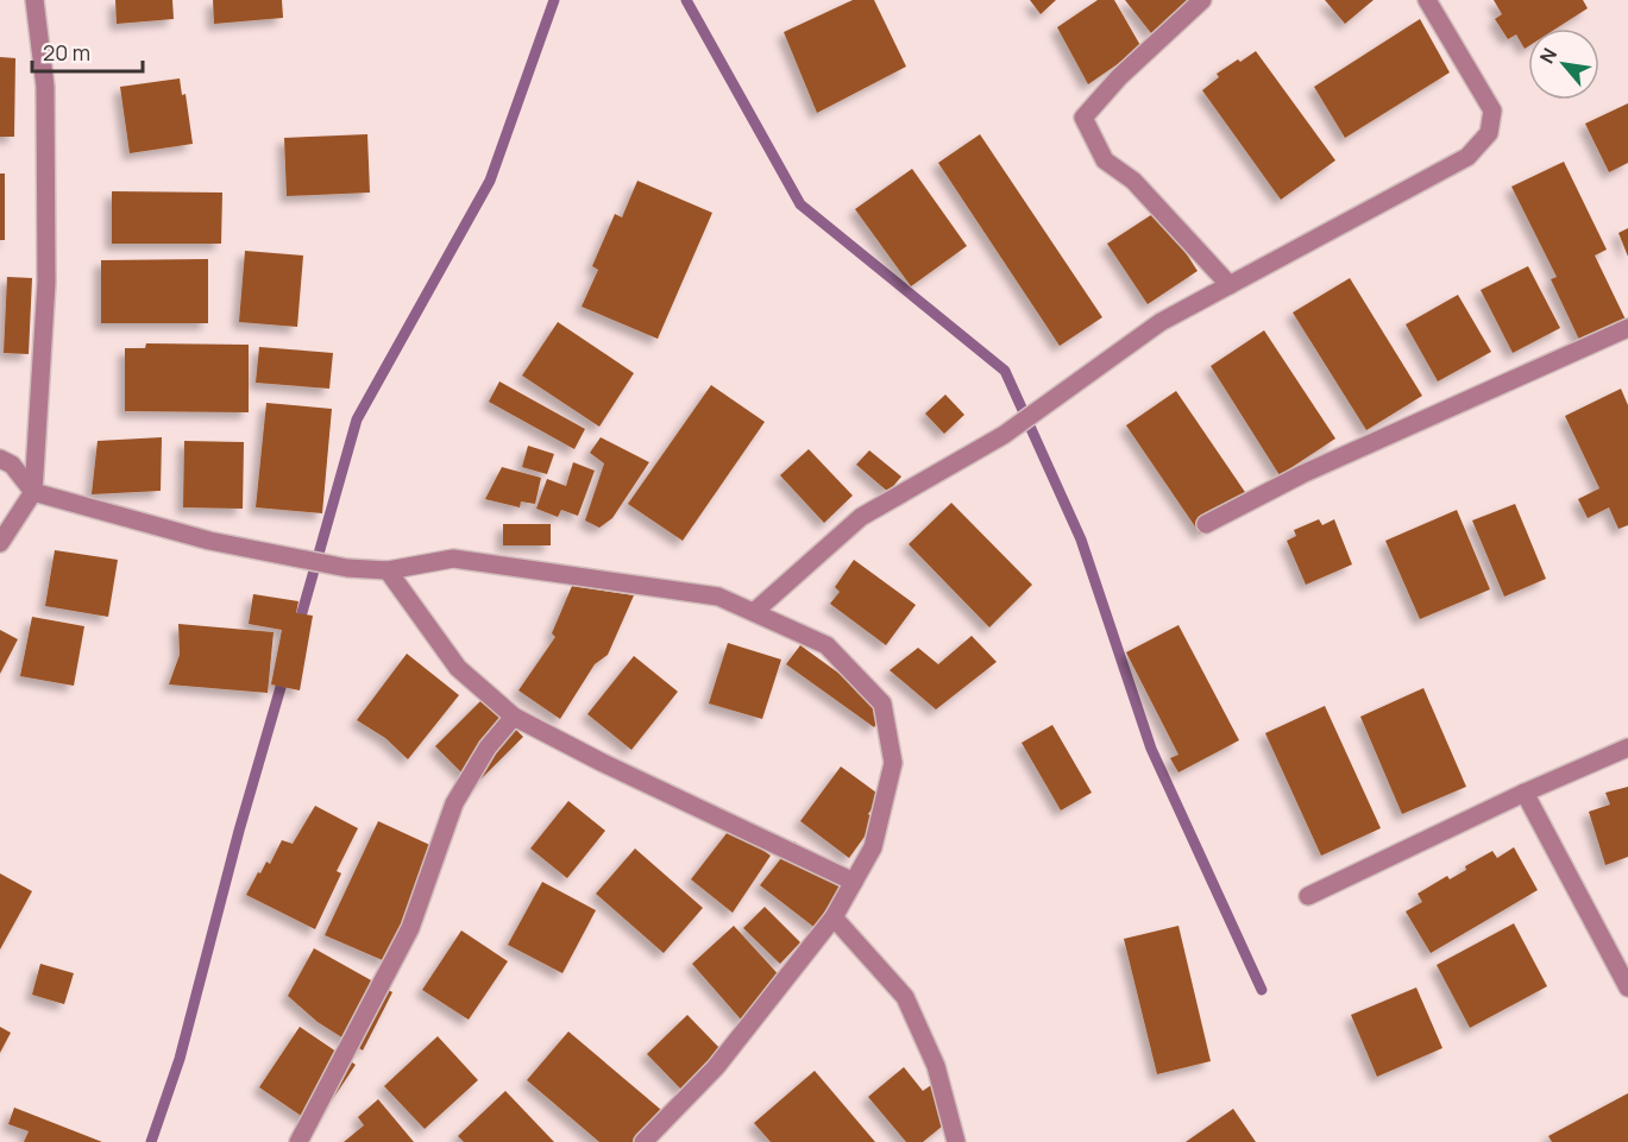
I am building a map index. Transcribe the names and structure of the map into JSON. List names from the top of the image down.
{
  "scale_bar": "20 m",
  "north": "top left"
}
